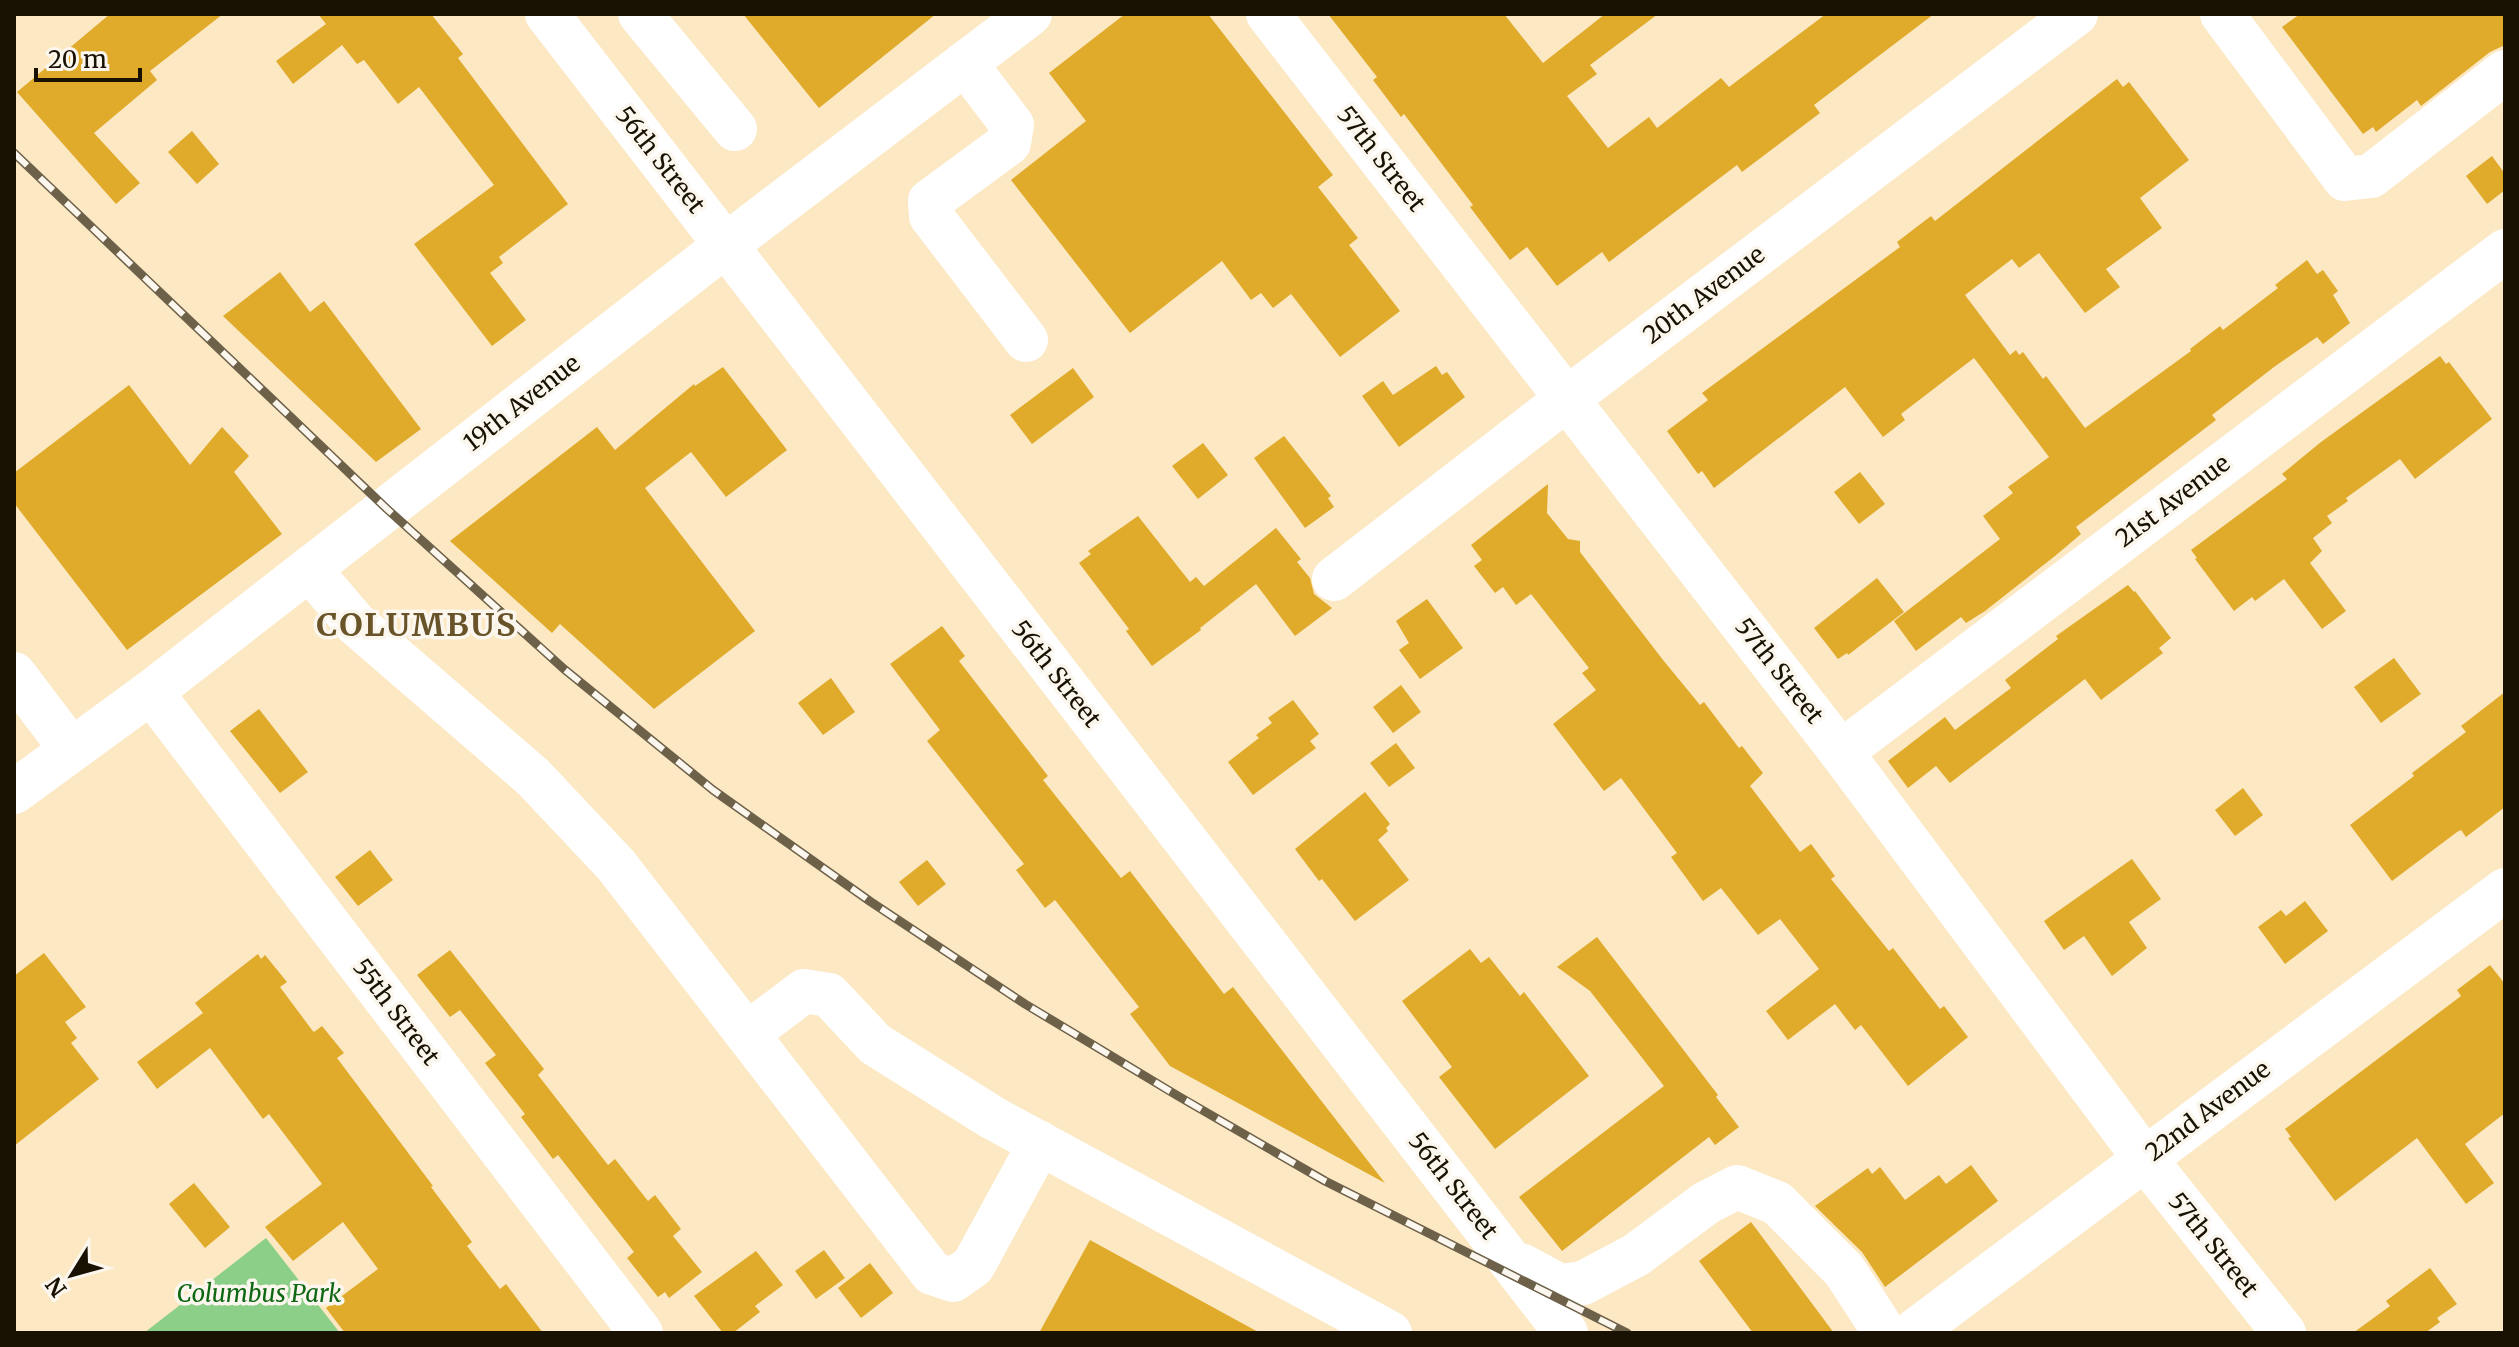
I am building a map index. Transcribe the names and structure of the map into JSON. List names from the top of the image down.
{
  "streets": {
    "street": [
      "57th Street",
      "56th Street",
      "20th Avenue",
      "19th Avenue",
      "21st Avenue",
      "55th Street",
      "22nd Avenue"
    ]
  },
  "crossings": [
    ["57th Street", "20th Avenue"],
    ["57th Street", "21st Avenue"],
    ["57th Street", "22nd Avenue"],
    ["56th Street", "19th Avenue"],
    ["19th Avenue", "55th Street"]
  ],
  "districts": ["COLUMBUS"],
  "parks": ["Columbus Park"],
  "scale_bar": "20 m",
  "north": "bottom left"
}
